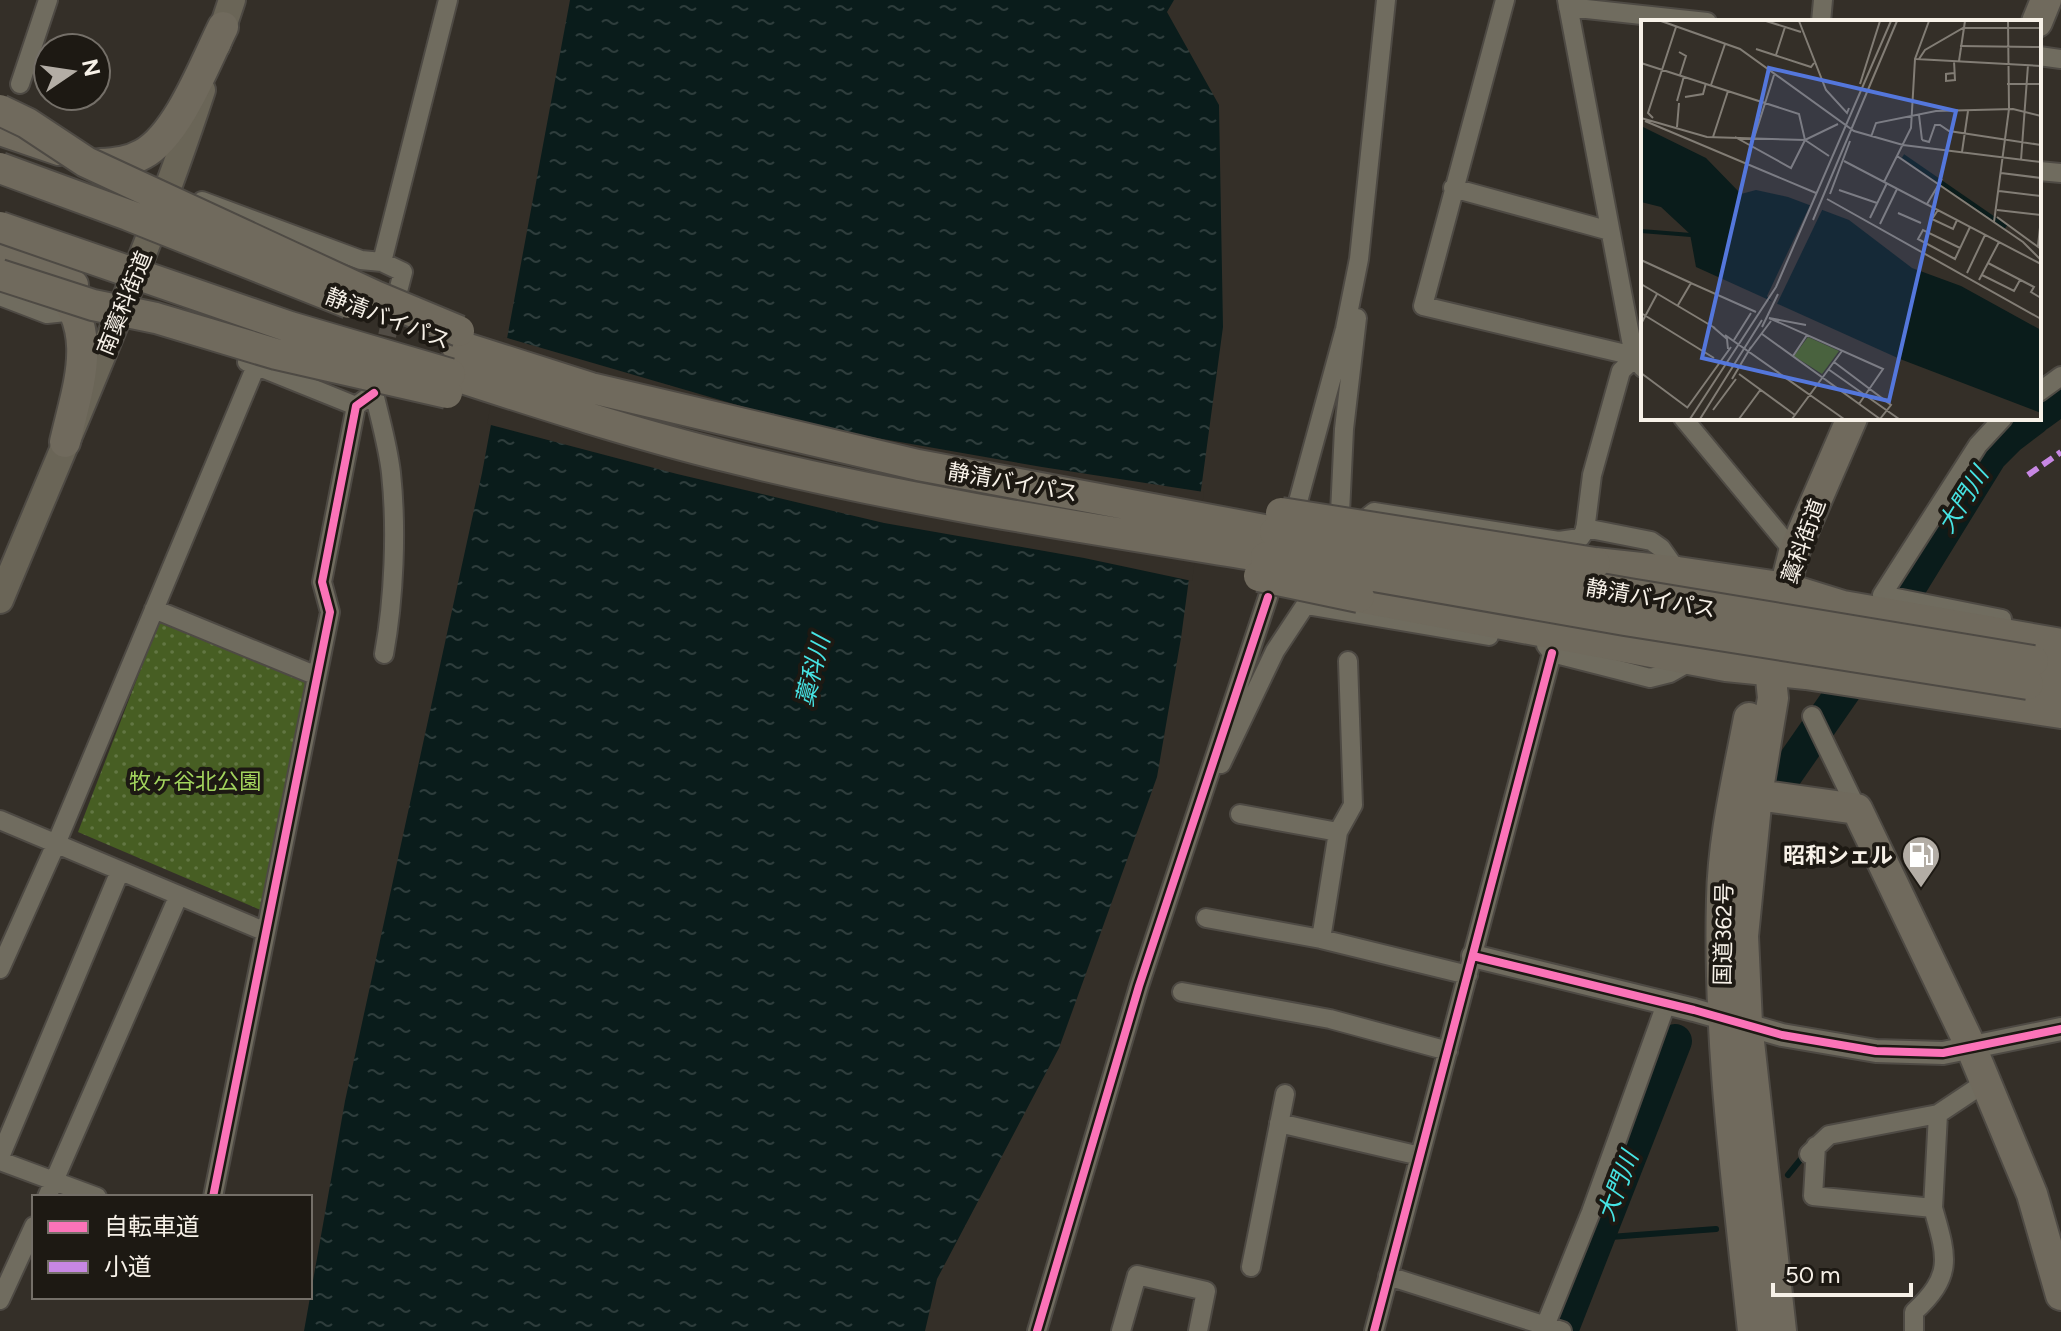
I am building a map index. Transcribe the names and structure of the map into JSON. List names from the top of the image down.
{
  "streets": {
    "highway": ["静清バイパス", "藁科街道", "国道362号"],
    "main road": ["南藁科街道"]
  },
  "crossings": [
    ["藁科街道", "国道362号"]
  ],
  "water": ["大門川", "藁科川"],
  "parks": ["牧ヶ谷北公園"],
  "places": {
    "fuel station": ["昭和シェル"]
  },
  "legend": ["自転車道", "小道"],
  "scale_bar": "50 m",
  "north": "right"
}
